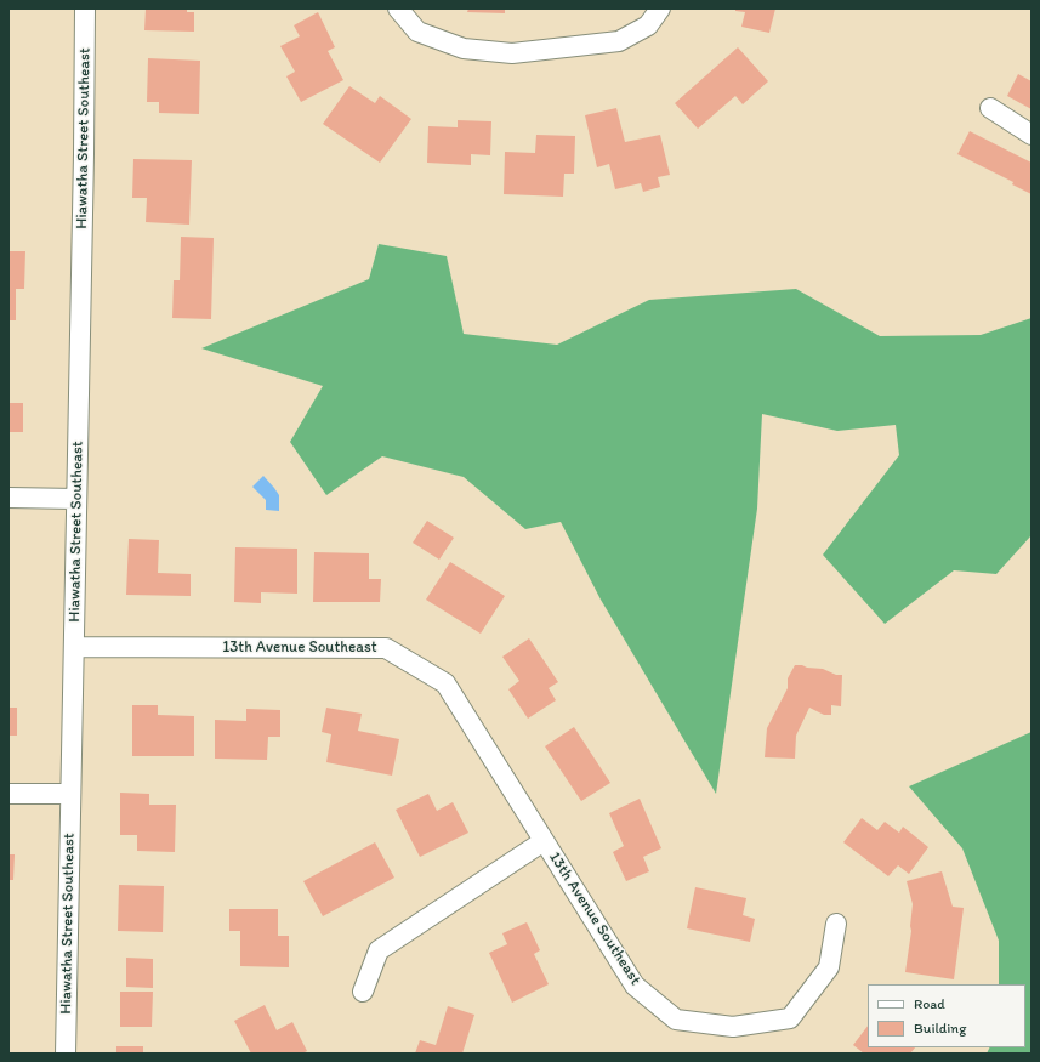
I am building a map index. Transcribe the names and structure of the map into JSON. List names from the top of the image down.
{
  "streets": {
    "street": ["Hiawatha Street Southeast", "13th Avenue Southeast"]
  },
  "crossings": [
    ["Hiawatha Street Southeast", "13th Avenue Southeast"]
  ],
  "legend": ["Road", "Building"]
}
